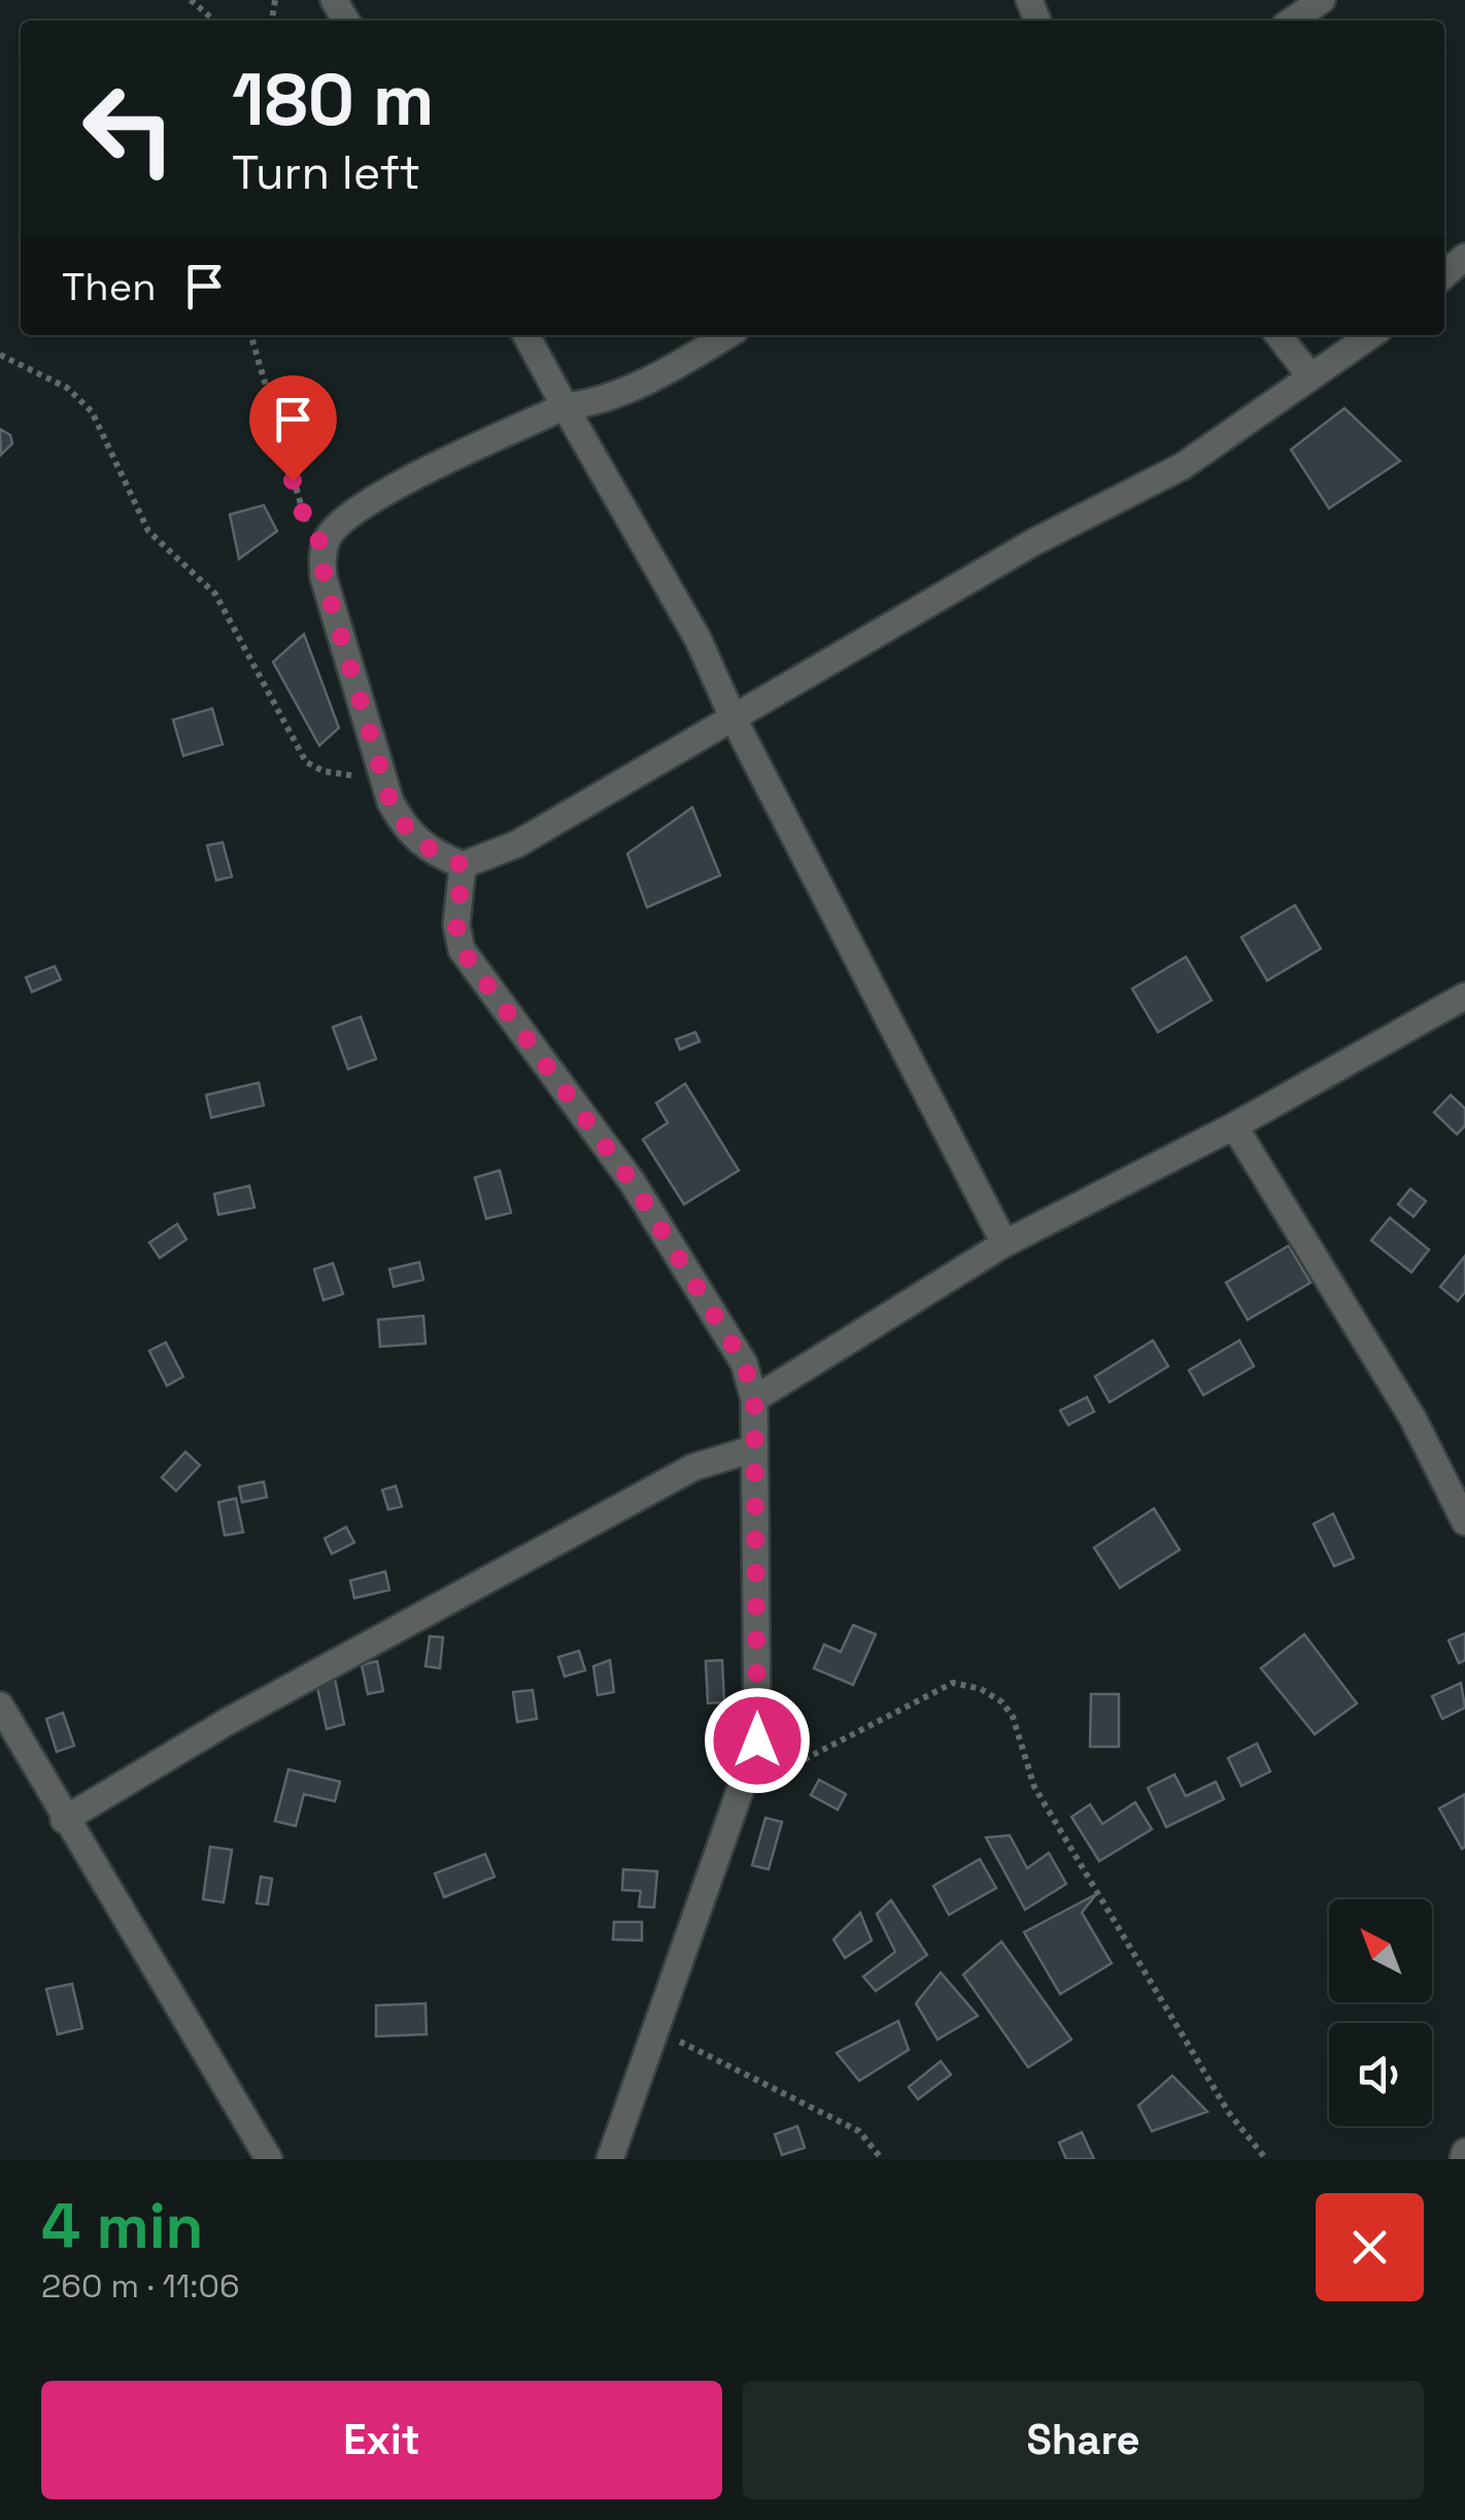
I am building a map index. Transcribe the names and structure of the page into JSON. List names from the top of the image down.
{
  "north": "top left",
  "page": {
    "turn": ["180 m", "Turn left"],
    "then": "Then",
    "heading": ["4 min", "260 m · 11:06"],
    "buttons": ["Exit", "Share"]
  }
}
